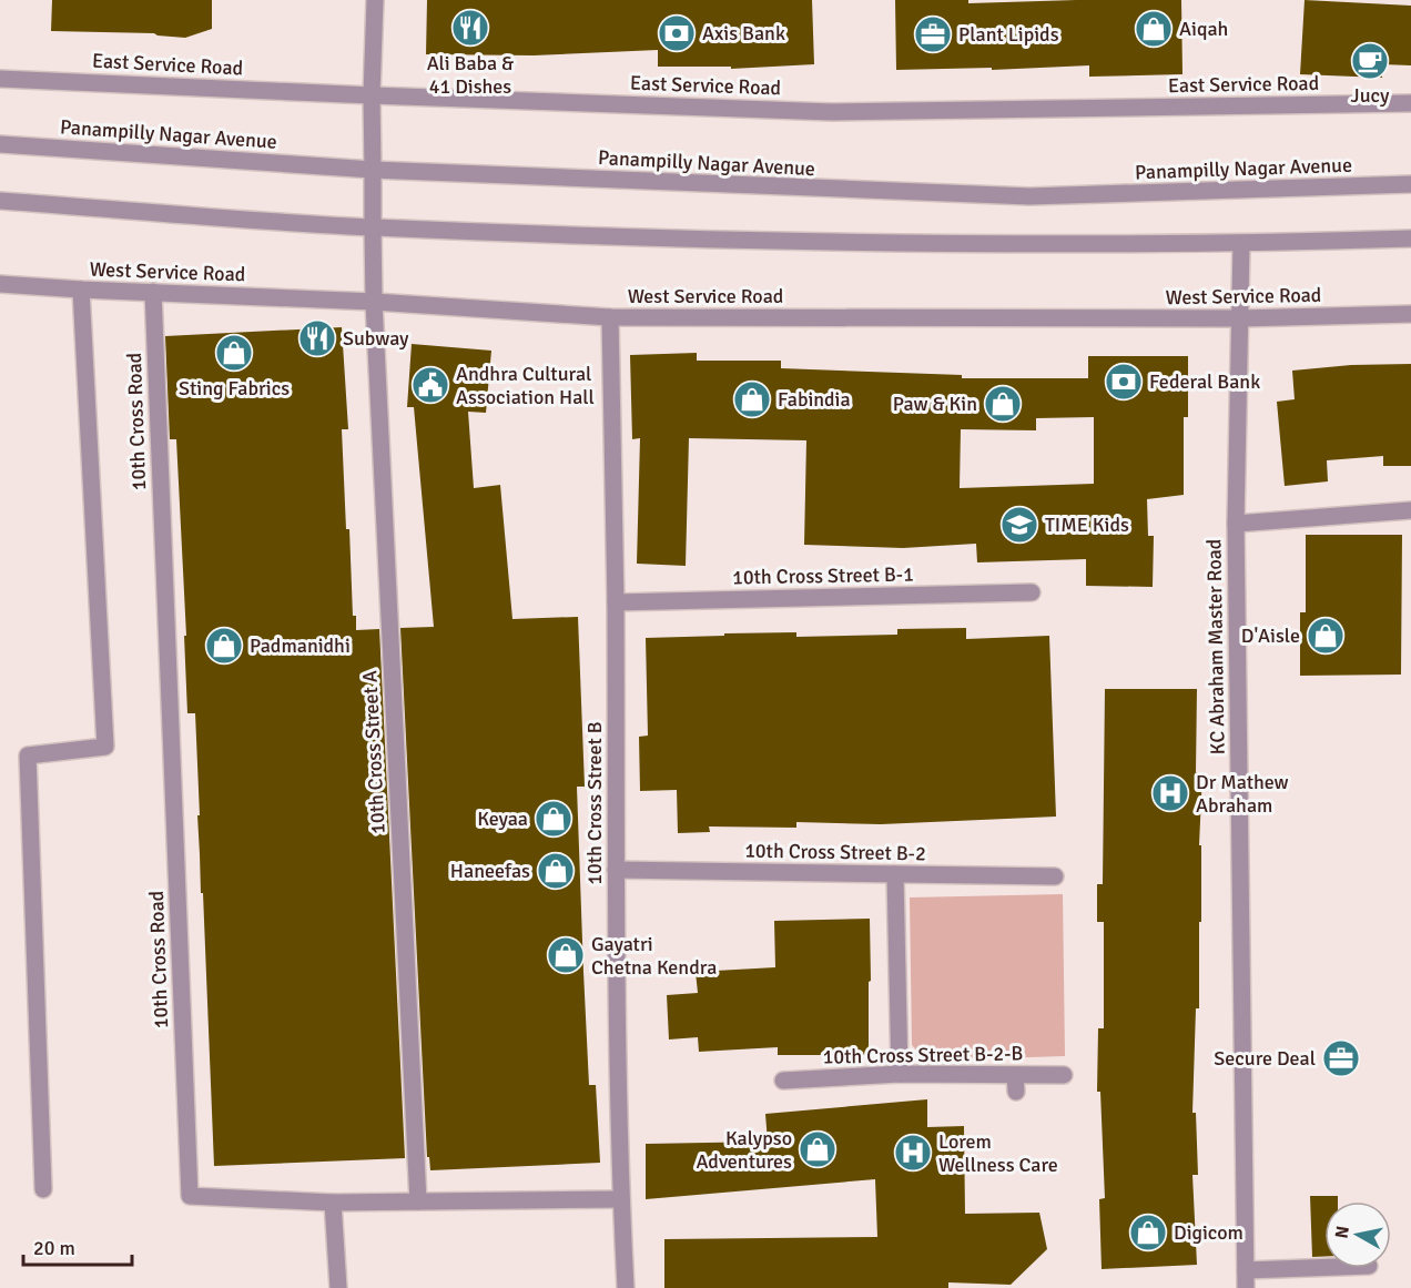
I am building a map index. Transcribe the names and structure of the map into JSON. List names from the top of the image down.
{
  "streets": {
    "street": [
      "East Service Road",
      "Panampilly Nagar Avenue",
      "West Service Road",
      "10th Cross Road",
      "10th Cross Street B-1",
      "KC Abraham Master Road",
      "10th Cross Street A",
      "10th Cross Street B",
      "10th Cross Street B-2",
      "10th Cross Street B-2-B"
    ]
  },
  "crossings": [
    ["West Service Road", "10th Cross Road"],
    ["West Service Road", "KC Abraham Master Road"],
    ["West Service Road", "10th Cross Street A"],
    ["West Service Road", "10th Cross Street B"],
    ["10th Cross Road", "10th Cross Street A"],
    ["10th Cross Road", "10th Cross Street B"],
    ["10th Cross Street B-1", "10th Cross Street B"],
    ["10th Cross Street B", "10th Cross Street B-2"]
  ],
  "places": {
    "restaurant": ["Ali Baba & 41 Dishes", "Subway"],
    "shop": [
      "Aiqah",
      "Sting Fabrics",
      "Fabindia",
      "Paw & Kin",
      "D'Aisle",
      "Padmanidhi",
      "Keyaa",
      "Haneefas",
      "Gayatri Chetna Kendra",
      "Kalypso Adventures",
      "Digicom"
    ],
    "bank": ["Axis Bank", "Federal Bank"],
    "office": ["Plant Lipids", "Secure Deal"],
    "cafe": ["Jucy"],
    "public building": ["Andhra Cultural Association Hall"],
    "school or university": ["TIME Kids"],
    "hospital": ["Dr Mathew Abraham", "Lorem Wellness Care"]
  },
  "scale_bar": "20 m",
  "north": "left"
}
